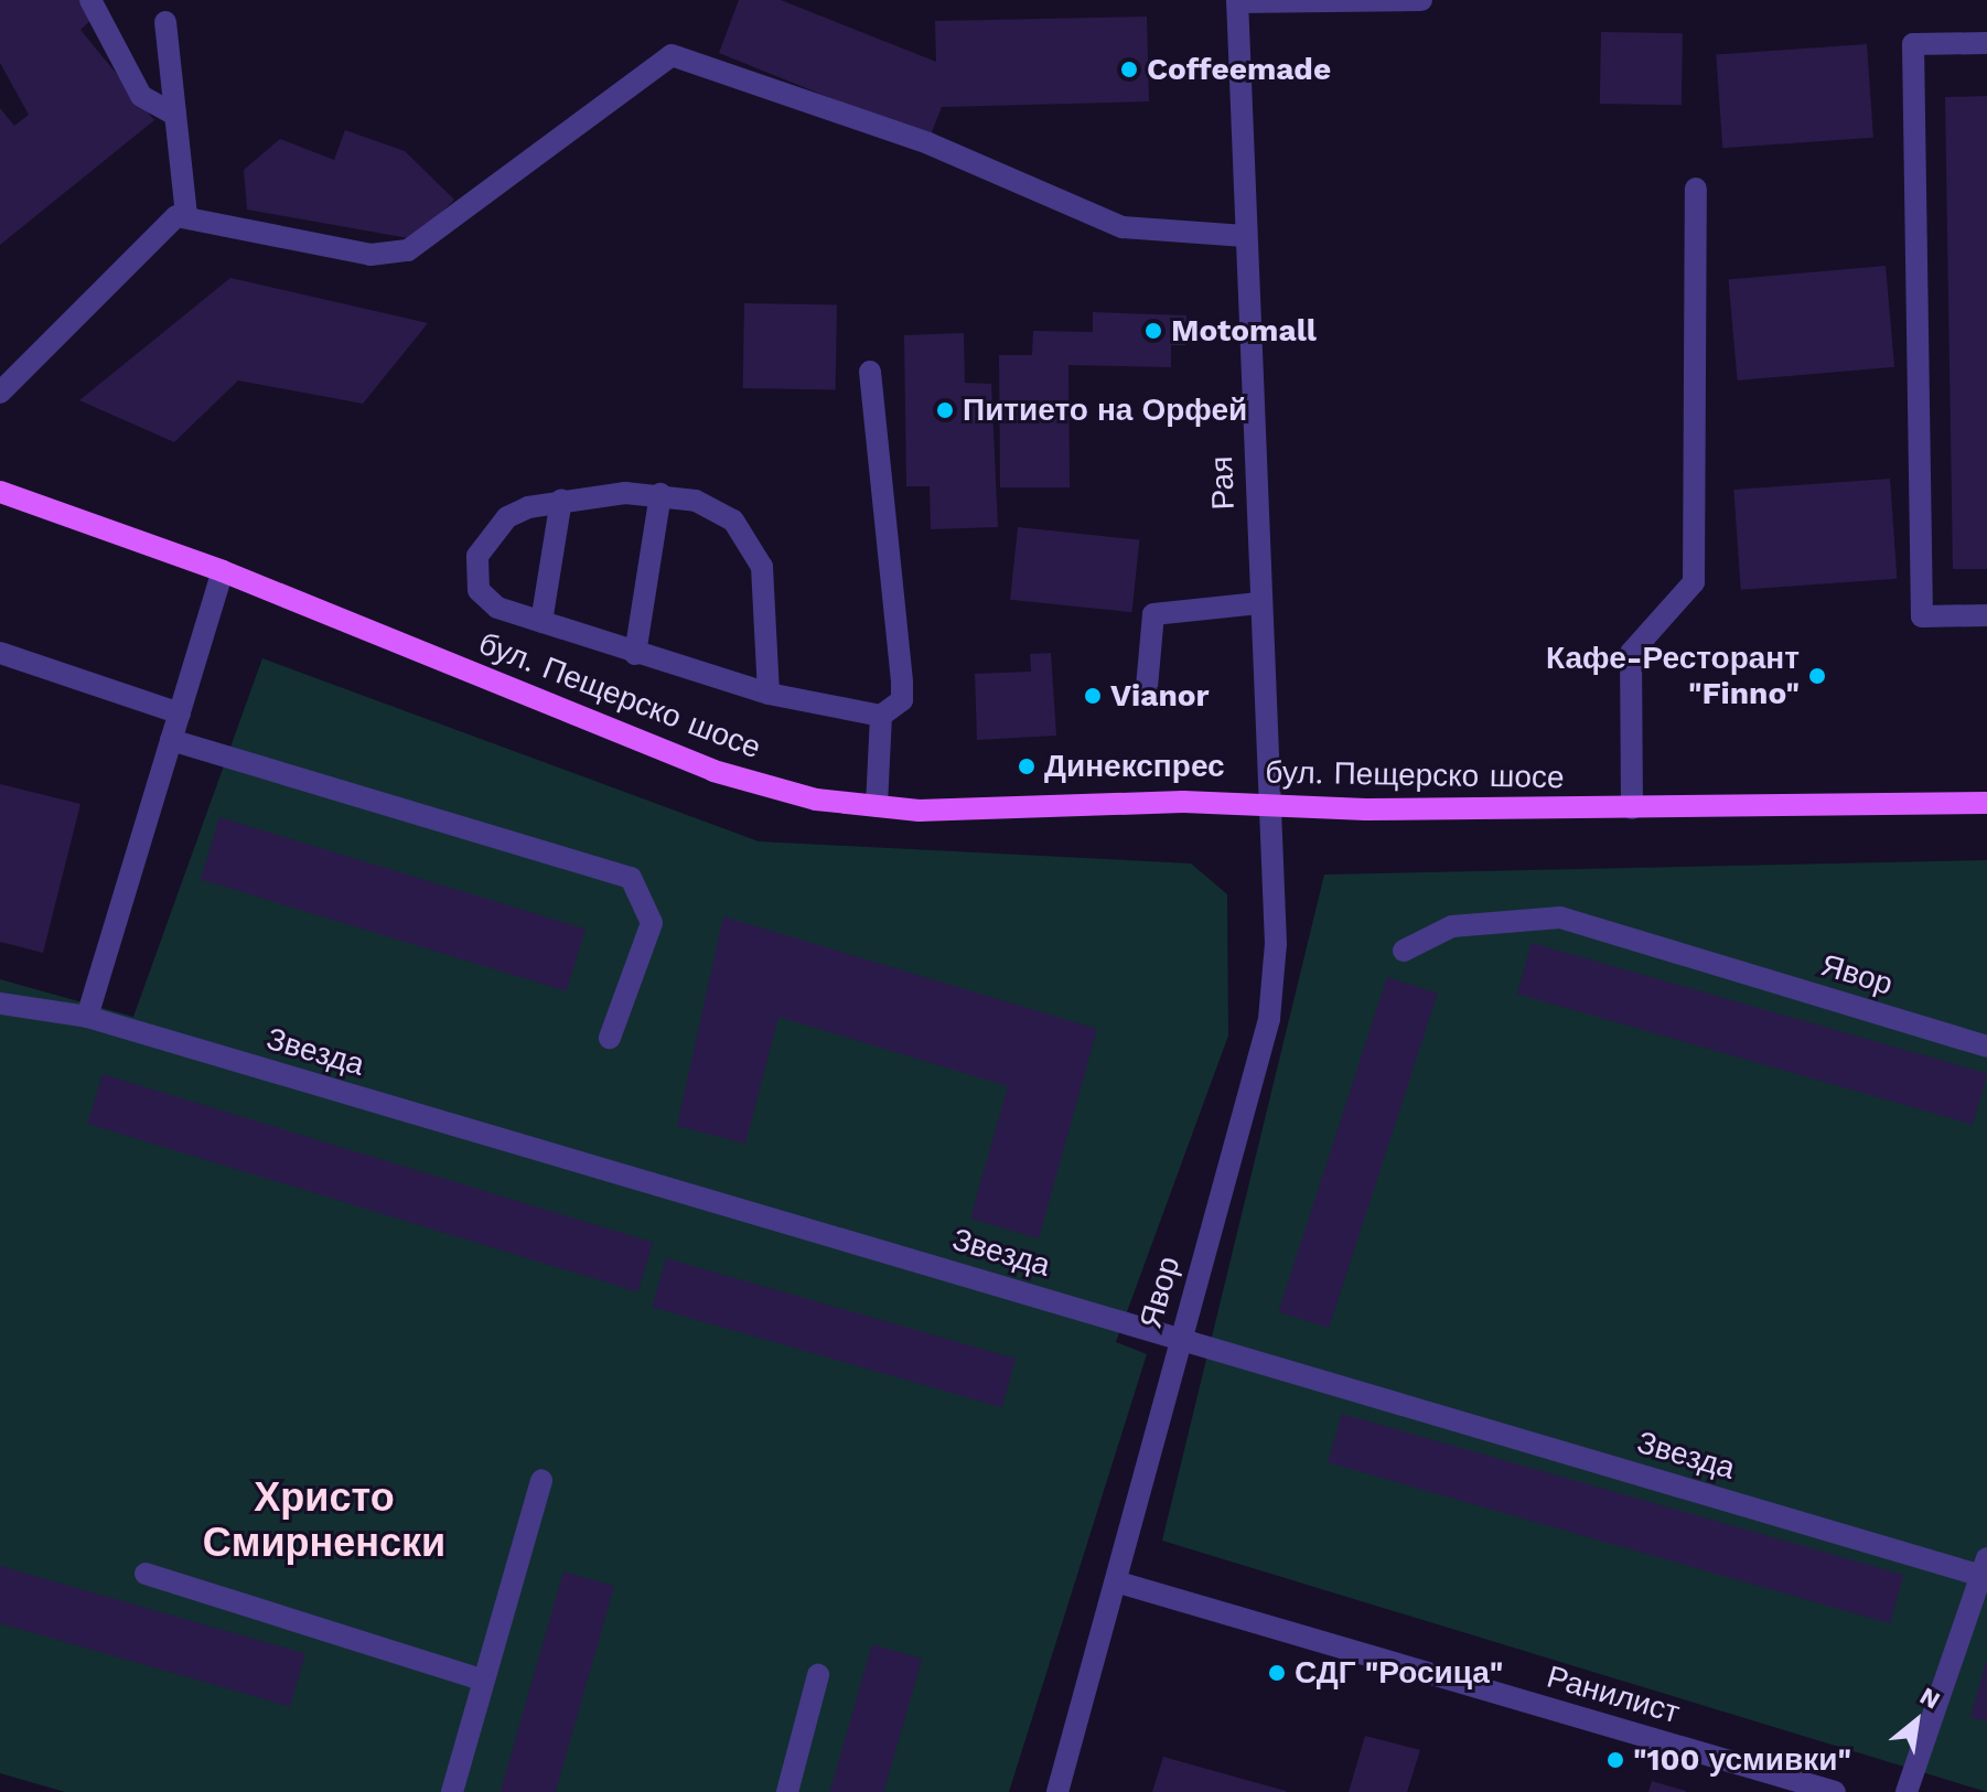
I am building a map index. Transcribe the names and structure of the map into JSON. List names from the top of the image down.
{
  "streets": {
    "main road": ["бул. Пещерско шосе"],
    "street": [
      "Рая",
      "Явор",
      "Звезда",
      "Ранилист"
    ]
  },
  "crossings": [
    ["Рая", "бул. Пещерско шосе"],
    ["Рая", "Явор"],
    ["бул. Пещерско шосе", "Явор"],
    ["Явор", "Звезда"],
    ["Явор", "Ранилист"]
  ],
  "districts": ["Христо Смирненски"],
  "places": [
    "Coffeemade",
    "Motomall",
    "Питието на Орфей",
    "Кафе-Ресторант \"Finno\"",
    "Vianor",
    "Динекспрес",
    "СДГ \"Росица\"",
    "\"100 усмивки\""
  ],
  "north": "top right"
}
